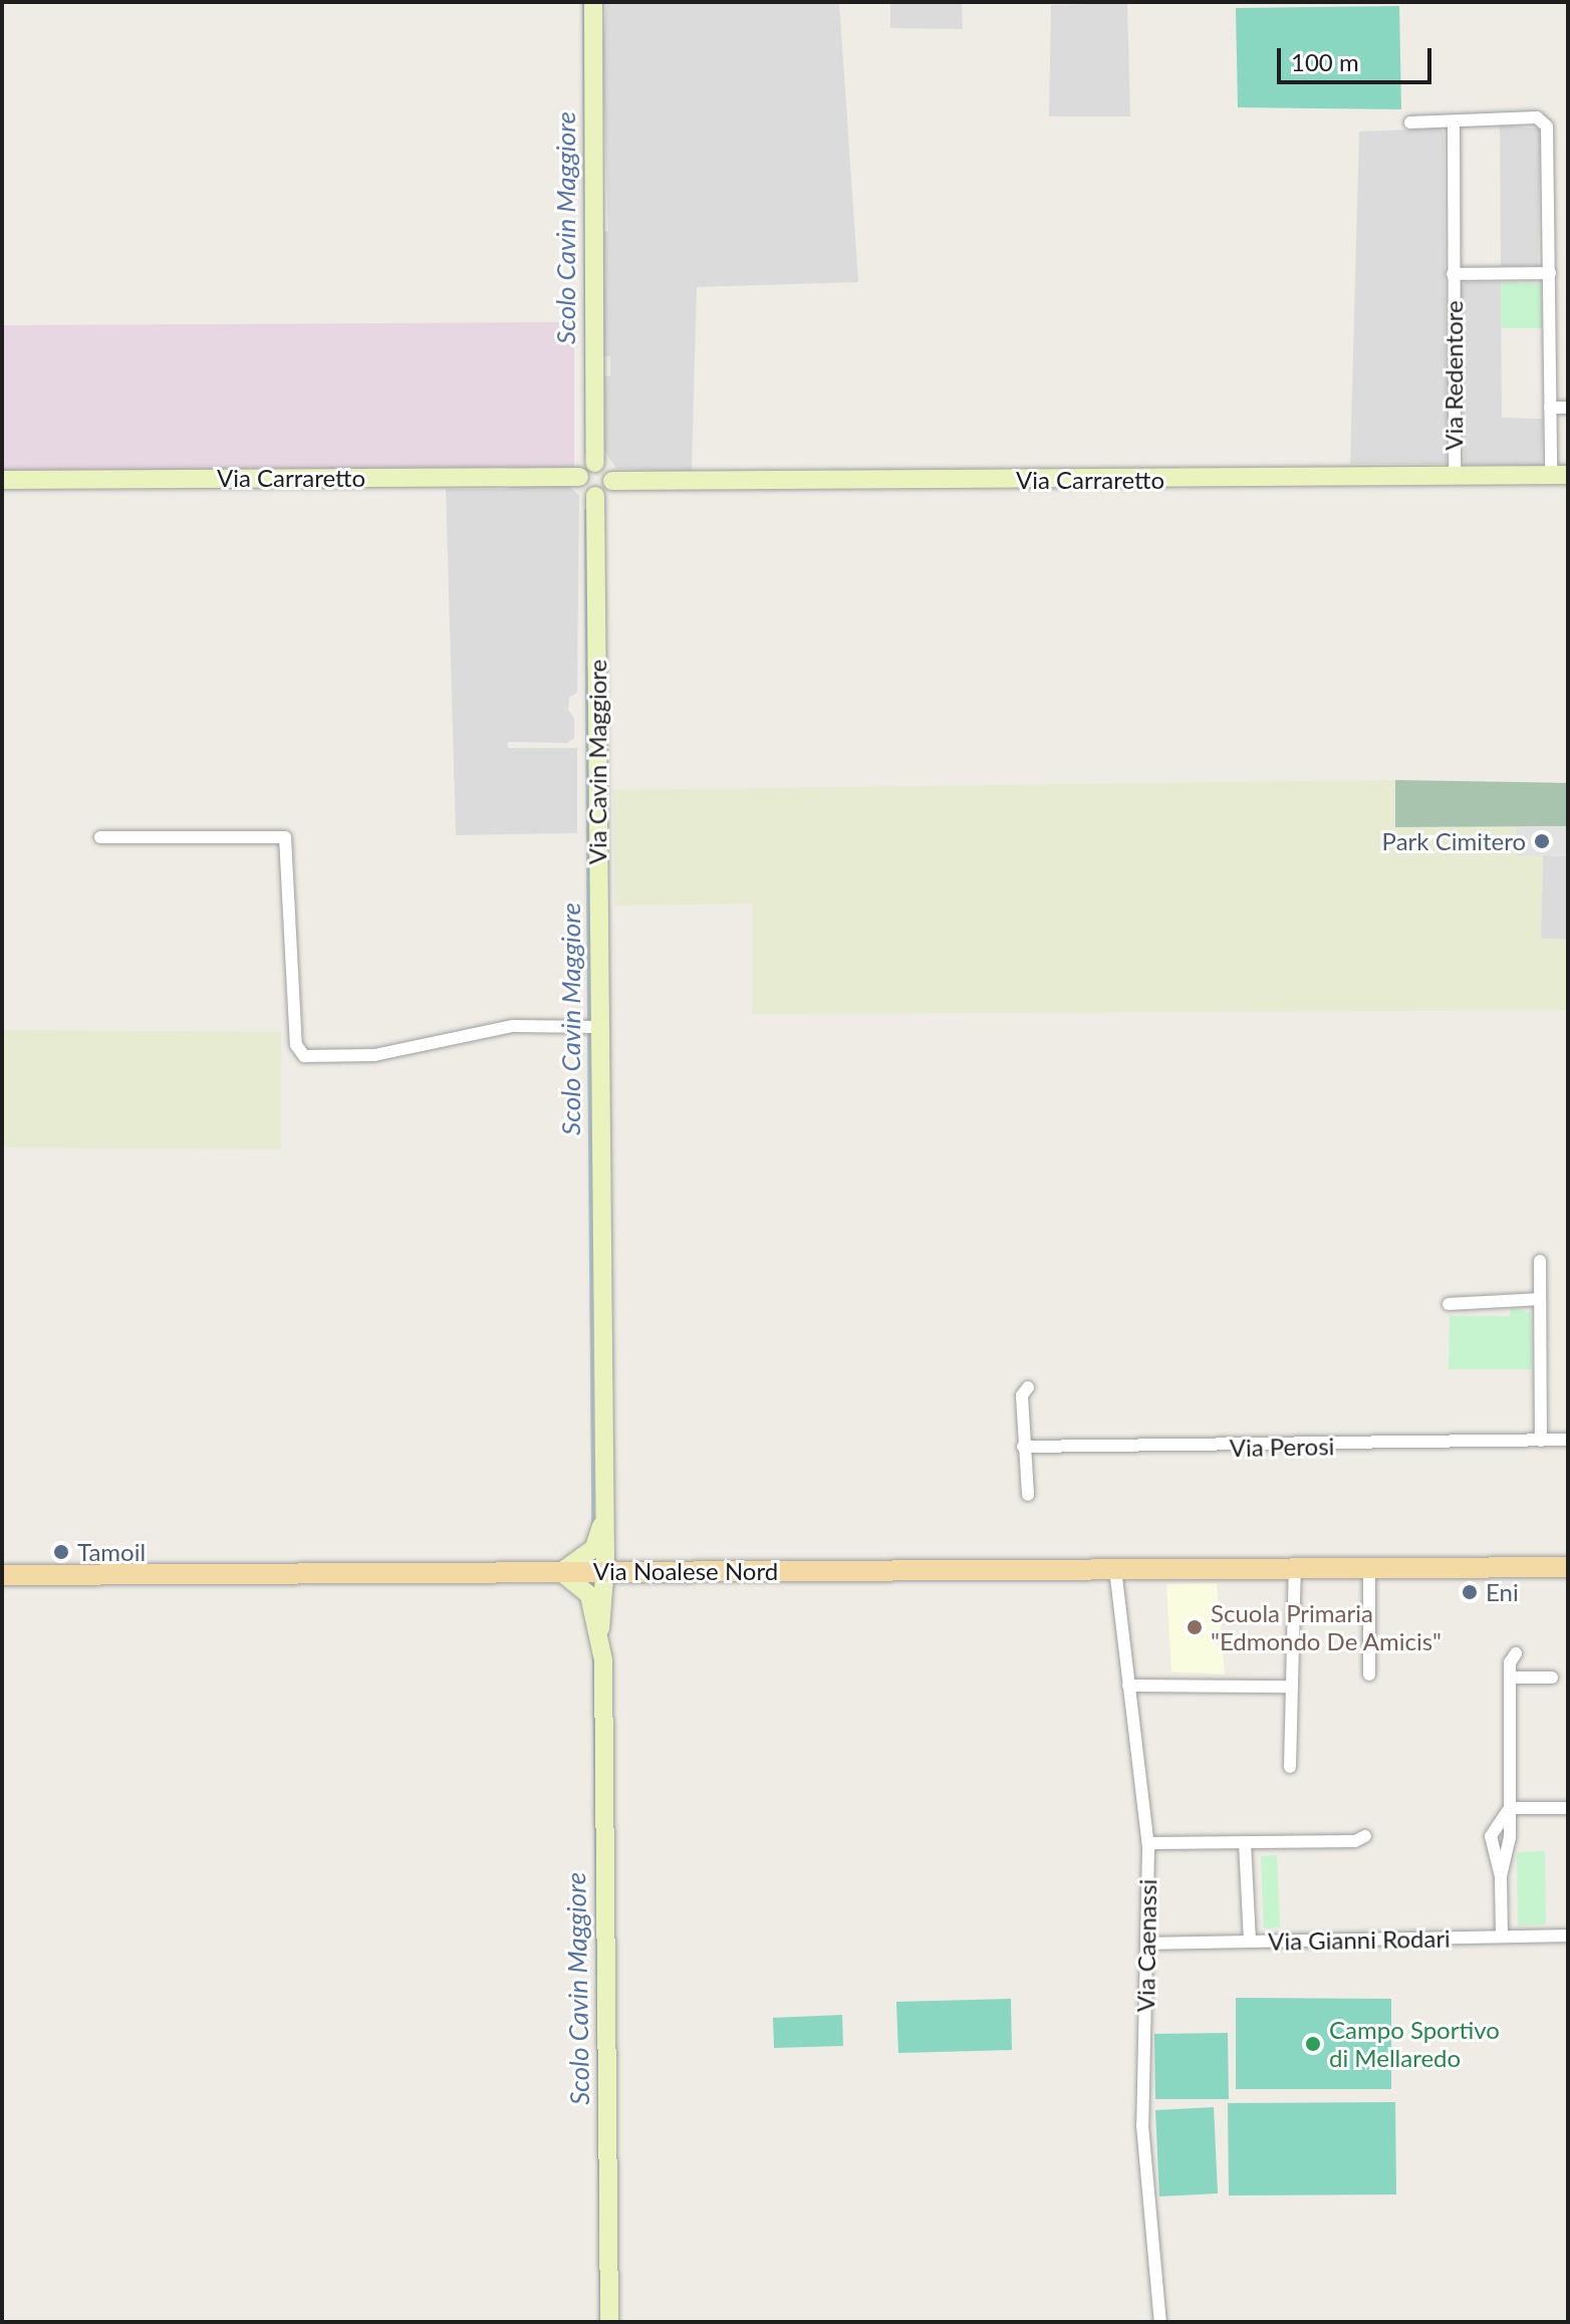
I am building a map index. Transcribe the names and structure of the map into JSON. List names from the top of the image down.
{
  "streets": {
    "main road": ["Via Noalese Nord"],
    "street": [
      "Via Redentore",
      "Via Carraretto",
      "Via Cavin Maggiore",
      "Via Perosi",
      "Via Gianni Rodari",
      "Via Caenassi"
    ]
  },
  "crossings": [
    ["Via Redentore", "Via Carraretto"],
    ["Via Carraretto", "Via Cavin Maggiore"],
    ["Via Cavin Maggiore", "Via Noalese Nord"],
    ["Via Noalese Nord", "Via Caenassi"],
    ["Via Gianni Rodari", "Via Caenassi"]
  ],
  "water": ["Scolo Cavin Maggiore"],
  "places": [
    "Park Cimitero",
    "Tamoil",
    "Eni",
    "Scuola Primaria \"Edmondo De Amicis\"",
    "Campo Sportivo di Mellaredo"
  ],
  "scale_bar": "100 m"
}
